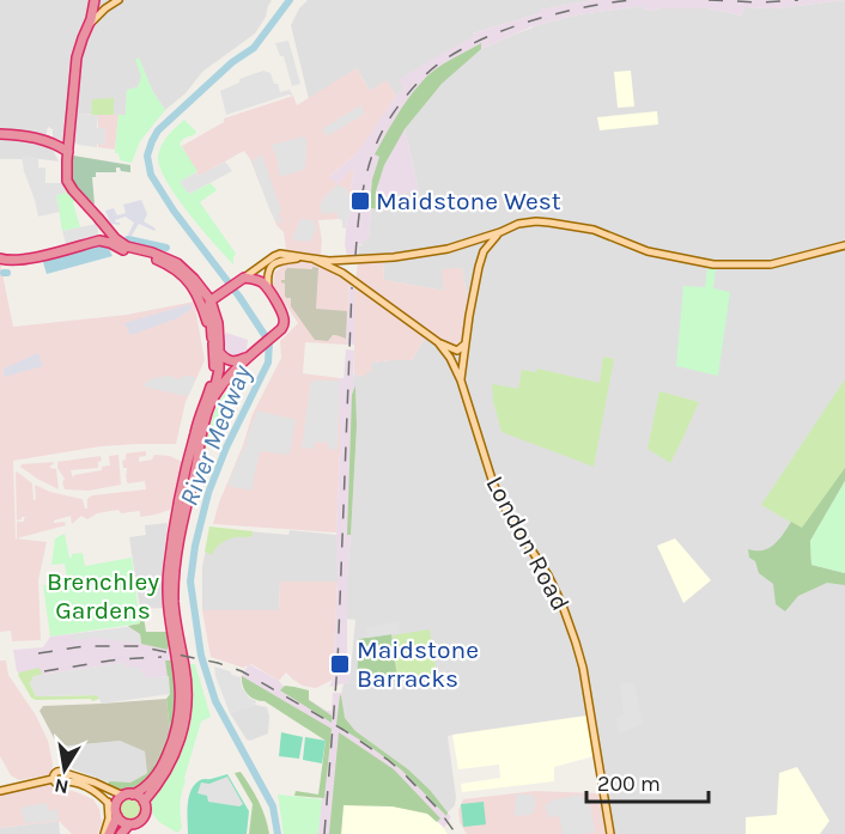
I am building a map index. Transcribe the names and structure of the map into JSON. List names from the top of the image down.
{
  "streets": {
    "main road": ["London Road"]
  },
  "water": ["River Medway"],
  "parks": ["Brenchley Gardens"],
  "places": {
    "transit": ["Maidstone West", "Maidstone Barracks"]
  },
  "scale_bar": "200 m",
  "north": "bottom"
}
